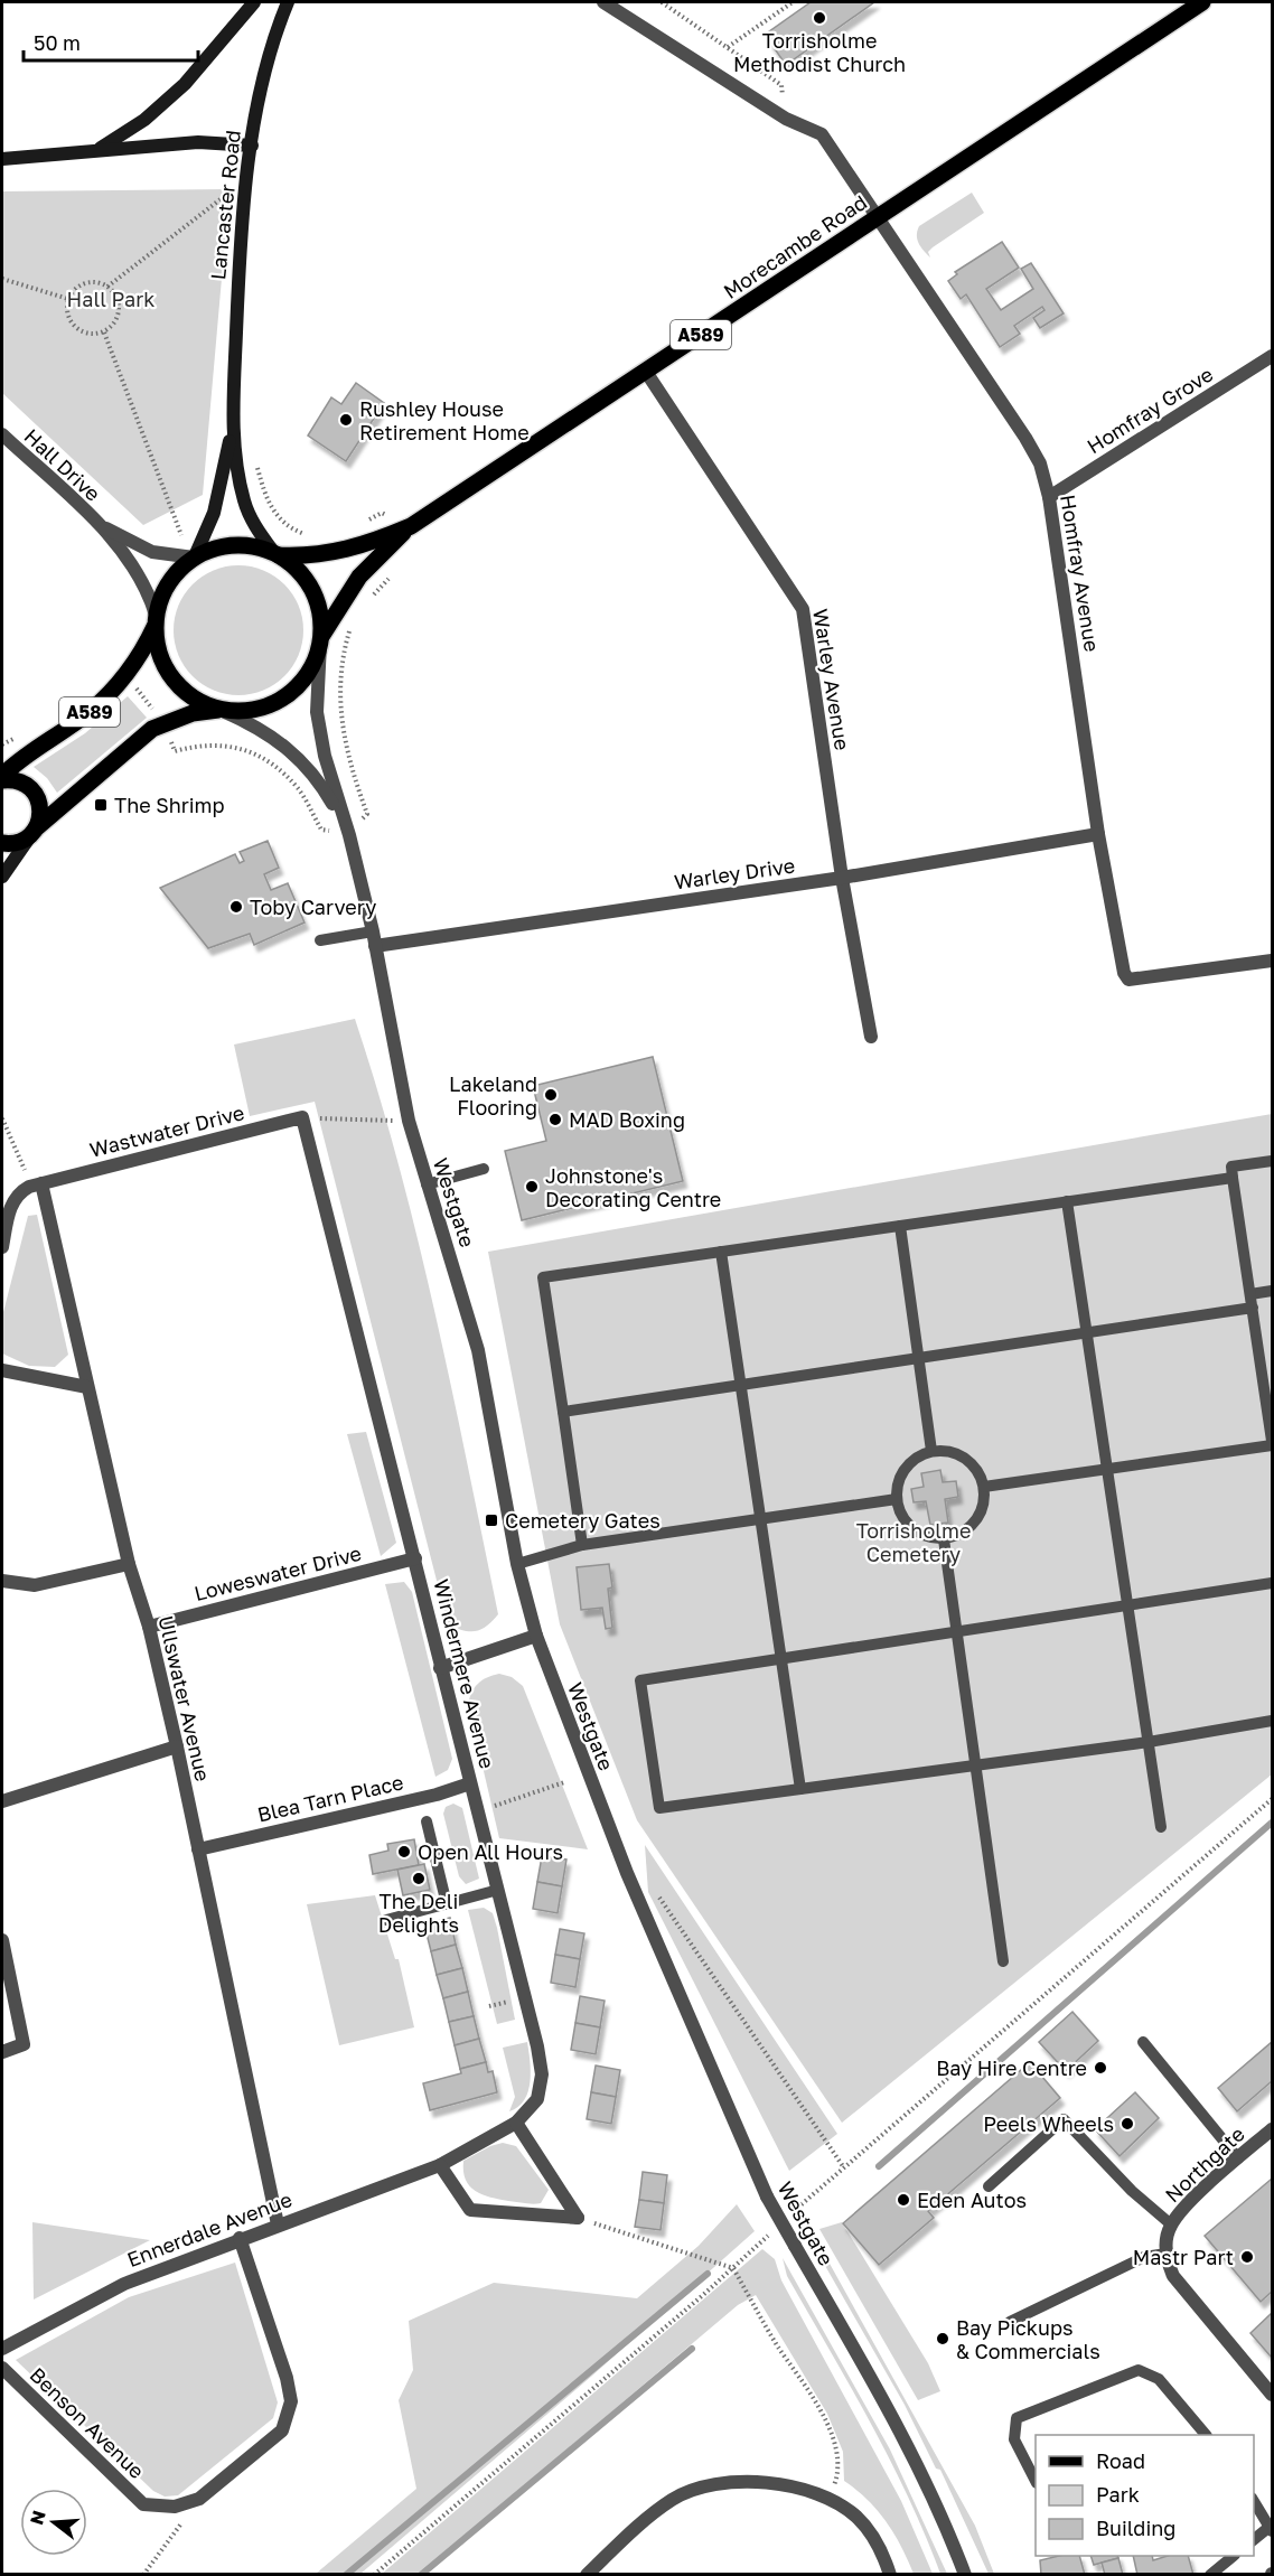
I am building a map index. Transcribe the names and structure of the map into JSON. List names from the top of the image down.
{
  "streets": {
    "main road": ["Lancaster Road", "Morecambe Road", "A589"],
    "street": [
      "Homfray Grove",
      "Hall Drive",
      "Homfray Avenue",
      "Warley Avenue",
      "Warley Drive",
      "Wastwater Drive",
      "Westgate",
      "Loweswater Drive",
      "Windermere Avenue",
      "Ullswater Avenue",
      "Blea Tarn Place",
      "Northgate",
      "Ennerdale Avenue",
      "Benson Avenue"
    ]
  },
  "crossings": [
    ["Lancaster Road", "Morecambe Road"],
    ["Lancaster Road", "A589"],
    ["Lancaster Road", "Hall Drive"],
    ["Lancaster Road", "Westgate"],
    ["Morecambe Road", "A589"],
    ["Morecambe Road", "Hall Drive"],
    ["Morecambe Road", "Homfray Avenue"],
    ["Morecambe Road", "Warley Avenue"],
    ["Morecambe Road", "Westgate"],
    ["A589", "Hall Drive"],
    ["A589", "Westgate"],
    ["Homfray Grove", "Homfray Avenue"],
    ["Hall Drive", "Westgate"],
    ["Homfray Avenue", "Warley Drive"],
    ["Warley Avenue", "Warley Drive"],
    ["Warley Drive", "Westgate"],
    ["Wastwater Drive", "Windermere Avenue"],
    ["Wastwater Drive", "Ullswater Avenue"],
    ["Loweswater Drive", "Windermere Avenue"],
    ["Loweswater Drive", "Ullswater Avenue"],
    ["Windermere Avenue", "Blea Tarn Place"],
    ["Windermere Avenue", "Ennerdale Avenue"],
    ["Ullswater Avenue", "Blea Tarn Place"],
    ["Ullswater Avenue", "Ennerdale Avenue"],
    ["Ennerdale Avenue", "Benson Avenue"]
  ],
  "parks": ["Hall Park", "Torrisholme Cemetery"],
  "places": {
    "other": [
      "Torrisholme Methodist Church",
      "Rushley House Retirement Home",
      "Toby Carvery",
      "Lakeland Flooring",
      "MAD Boxing",
      "Johnstone's Decorating Centre",
      "Open All Hours",
      "The Deli Delights",
      "Bay Hire Centre",
      "Peels Wheels",
      "Eden Autos",
      "Mastr Part",
      "Bay Pickups & Commercials"
    ],
    "transit": ["The Shrimp", "Cemetery Gates"]
  },
  "legend": ["Road", "Park", "Building"],
  "scale_bar": "50 m",
  "north": "left"
}
